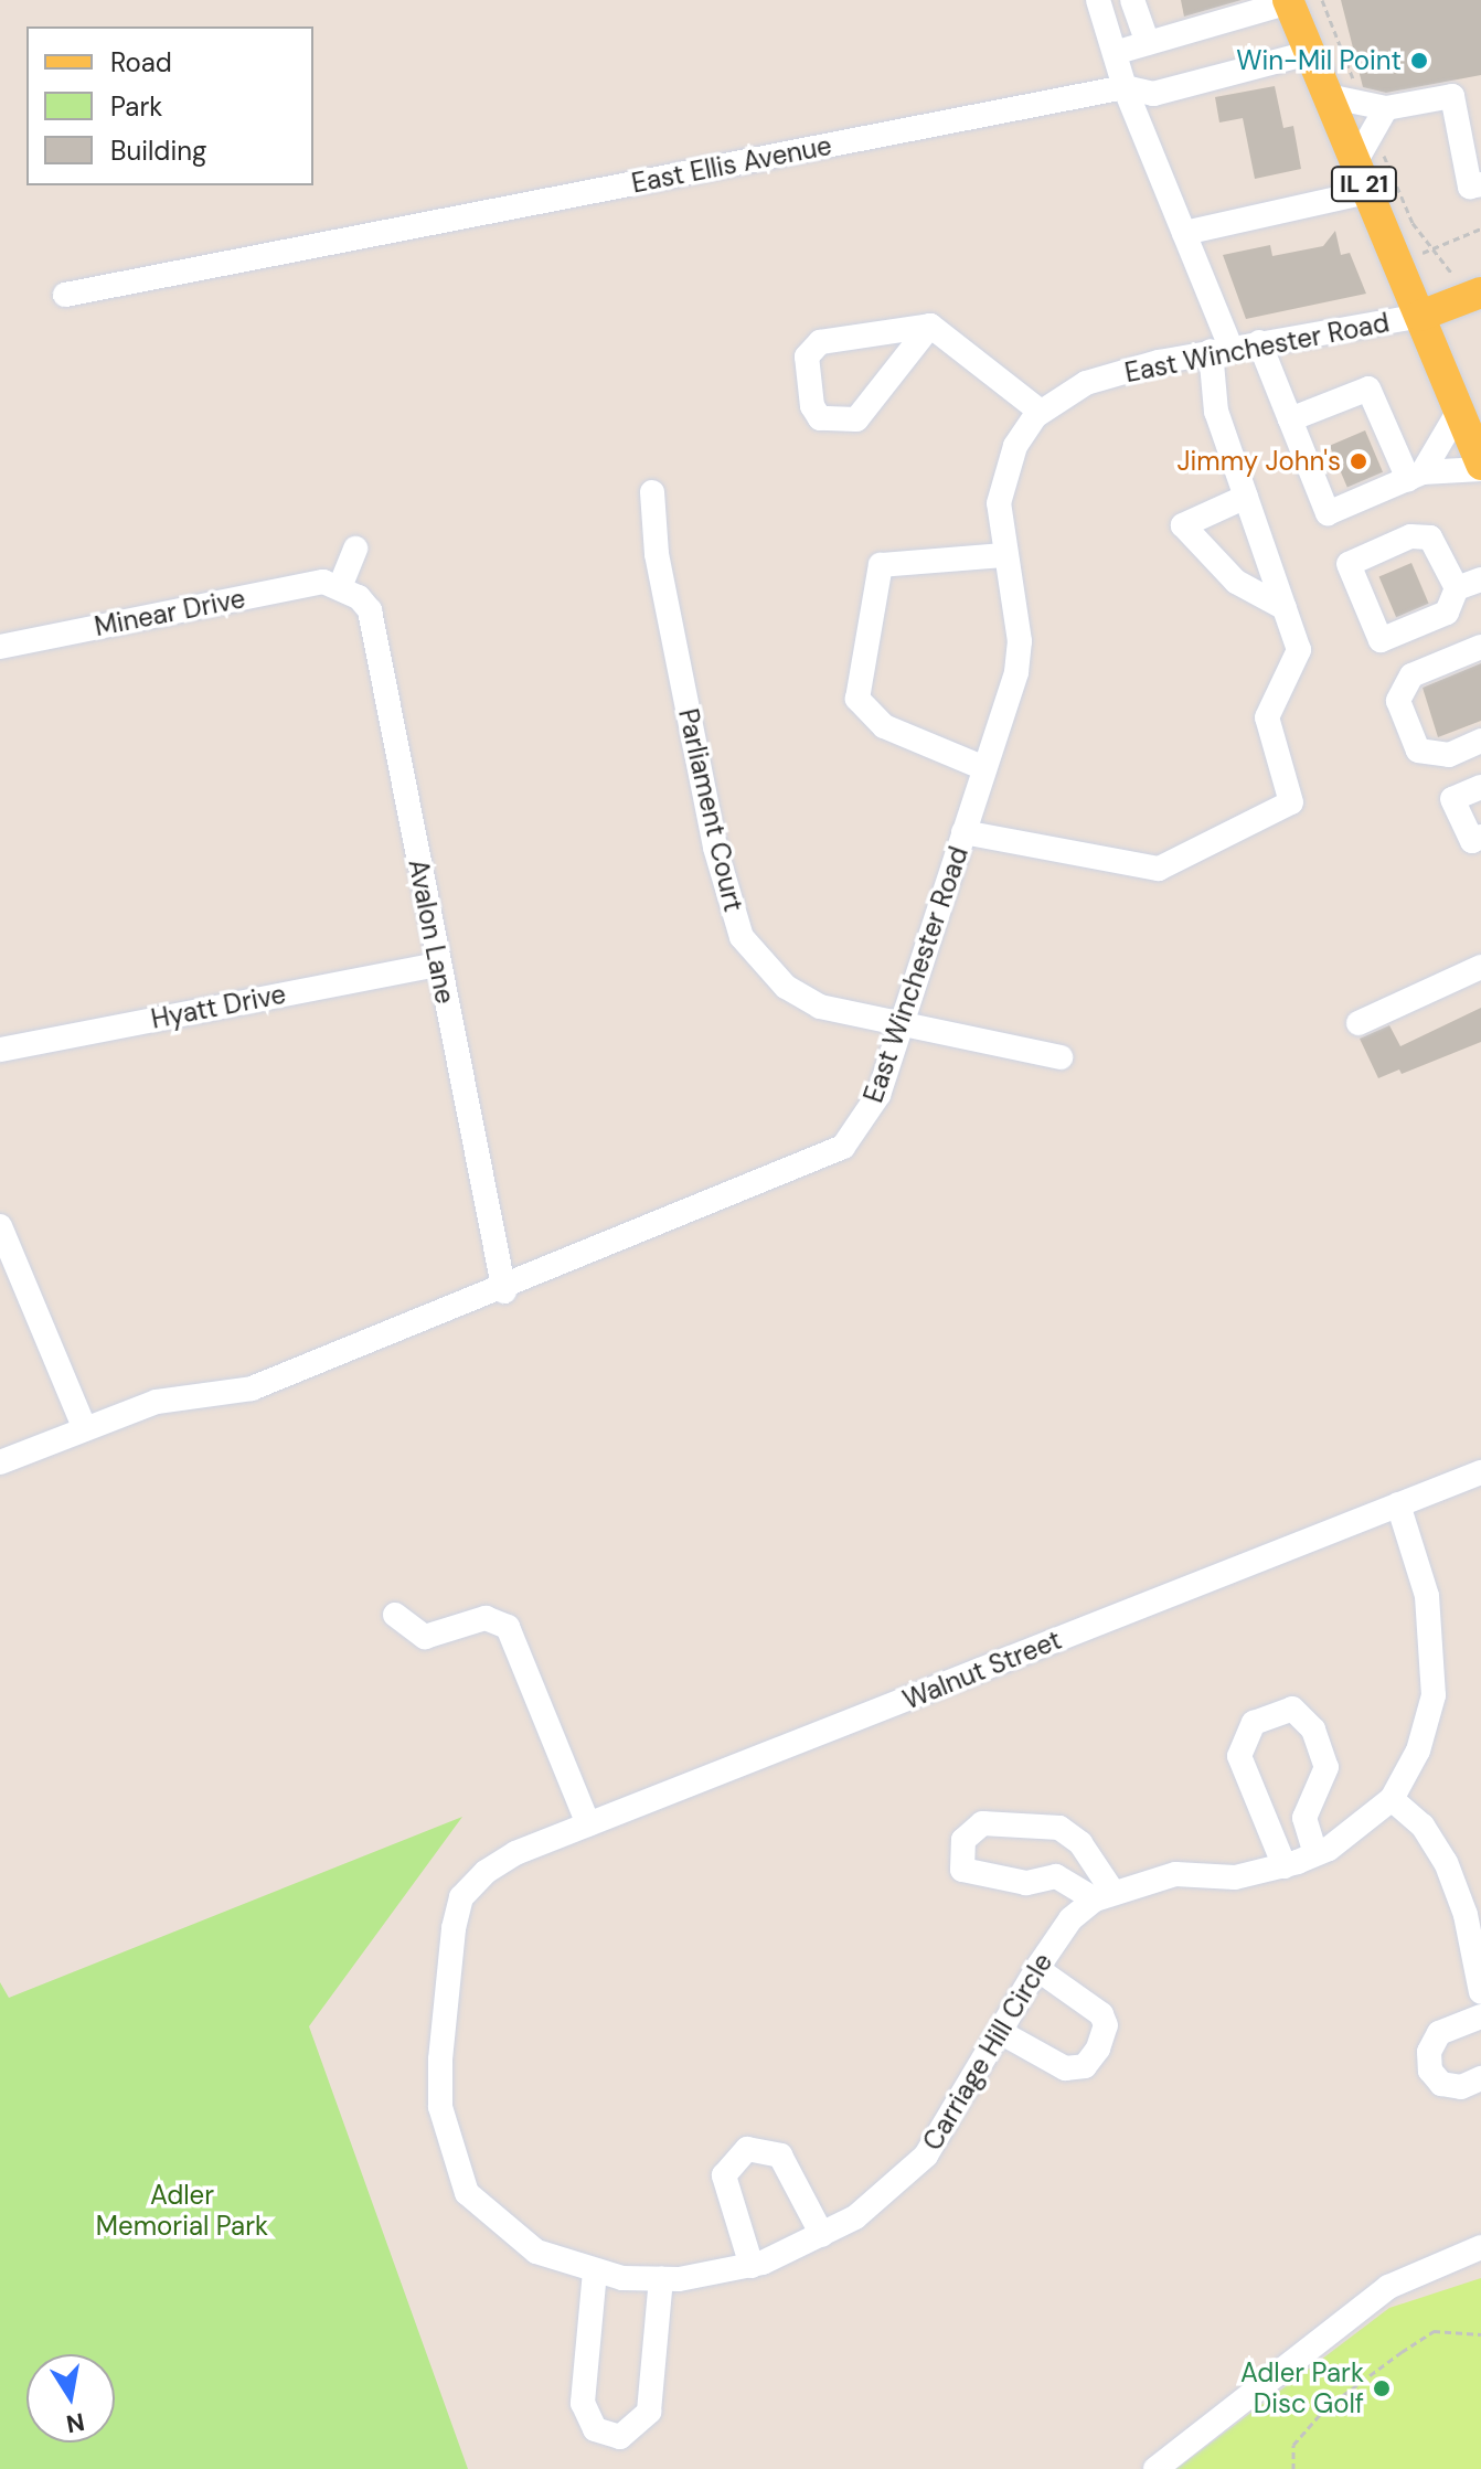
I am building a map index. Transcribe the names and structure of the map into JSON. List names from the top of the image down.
{
  "streets": {
    "main road": ["IL 21"],
    "street": [
      "East Ellis Avenue",
      "East Winchester Road",
      "Minear Drive",
      "Parliament Court",
      "Avalon Lane",
      "Hyatt Drive",
      "Walnut Street",
      "Carriage Hill Circle"
    ]
  },
  "crossings": [
    ["East Ellis Avenue", "IL 21"],
    ["IL 21", "East Winchester Road"],
    ["East Winchester Road", "Parliament Court"],
    ["East Winchester Road", "Avalon Lane"],
    ["Minear Drive", "Avalon Lane"],
    ["Avalon Lane", "Hyatt Drive"],
    ["Walnut Street", "Carriage Hill Circle"]
  ],
  "parks": ["Adler Memorial Park"],
  "places": ["Win-Mil Point", "Jimmy John's", "Adler Park Disc Golf"],
  "legend": ["Road", "Park", "Building"],
  "north": "bottom"
}
